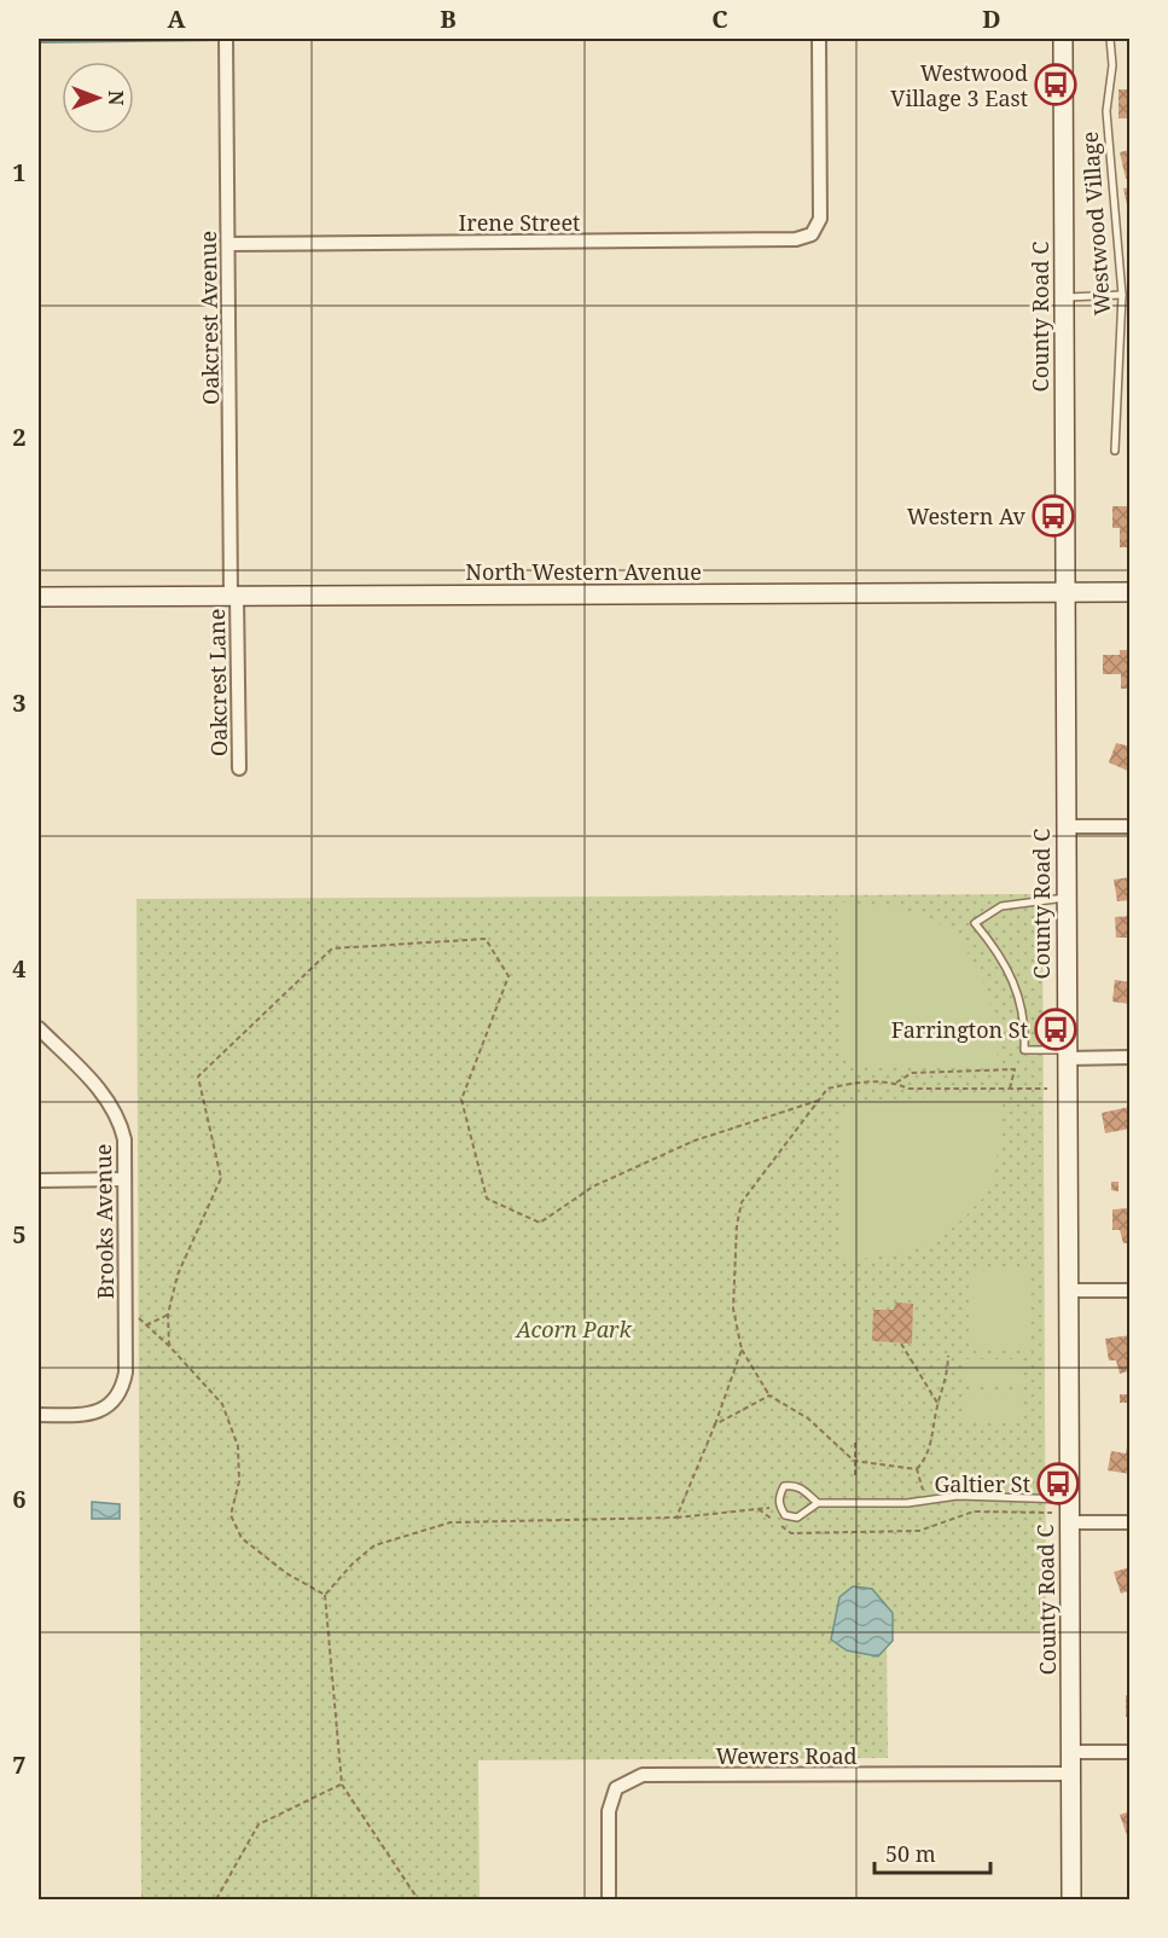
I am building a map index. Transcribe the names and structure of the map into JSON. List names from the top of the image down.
{
  "streets": {
    "main road": ["County Road C", "North Western Avenue"],
    "street": [
      "Irene Street",
      "Oakcrest Avenue",
      "Oakcrest Lane",
      "Brooks Avenue",
      "Wewers Road"
    ],
    "lane": ["Westwood Village"]
  },
  "crossings": [
    ["Irene Street", "Oakcrest Avenue"],
    ["County Road C", "North Western Avenue"],
    ["County Road C", "Wewers Road"],
    ["Oakcrest Avenue", "North Western Avenue"],
    ["Oakcrest Avenue", "Oakcrest Lane"],
    ["North Western Avenue", "Oakcrest Lane"]
  ],
  "parks": ["Acorn Park"],
  "places": {
    "bus stop": [
      "Westwood Village 3 East",
      "Western Av",
      "Farrington St",
      "Galtier St"
    ]
  },
  "scale_bar": "50 m",
  "north": "right",
  "grid": {
    "columns": [
      "A",
      "B",
      "C",
      "D"
    ],
    "rows": [
      "1",
      "2",
      "3",
      "4",
      "5",
      "6",
      "7"
    ]
  }
}
